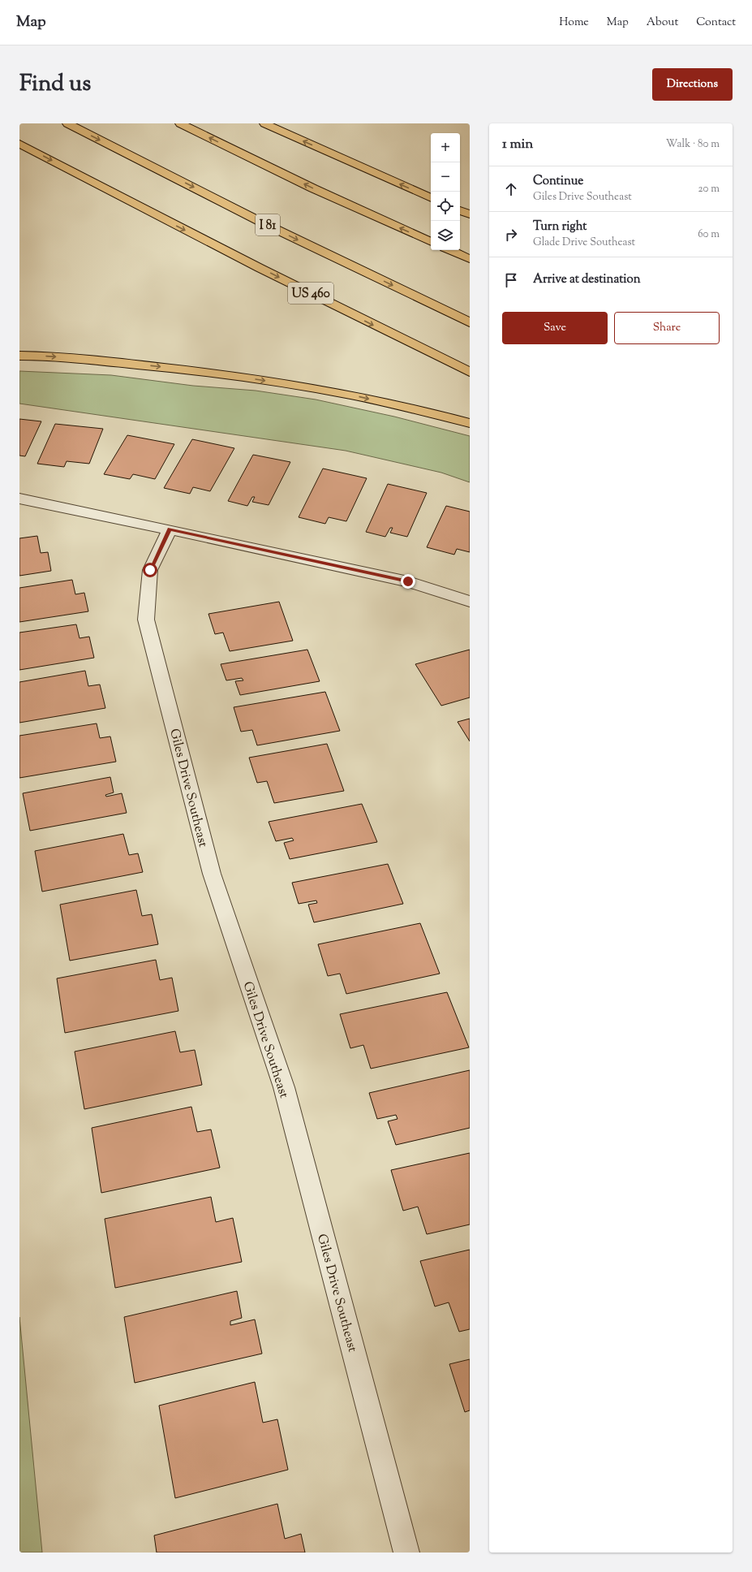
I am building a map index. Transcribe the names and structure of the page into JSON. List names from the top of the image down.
{
  "streets": {
    "highway": ["I 81", "US 460"],
    "street": ["Giles Drive Southeast"]
  },
  "page": {
    "header": "Map",
    "nav": [
      "Home",
      "Map",
      "About",
      "Contact"
    ],
    "title": "Find us",
    "buttons": [
      "Directions",
      ["Save", "Share"]
    ],
    "heading": ["1 min", "Walk · 80 m"],
    "map_buttons": ["+", "−"],
    "list": [
      ["Continue", "Giles Drive Southeast", "20 m"],
      ["Turn right", "Glade Drive Southeast", "60 m"],
      "Arrive at destination"
    ]
  }
}
